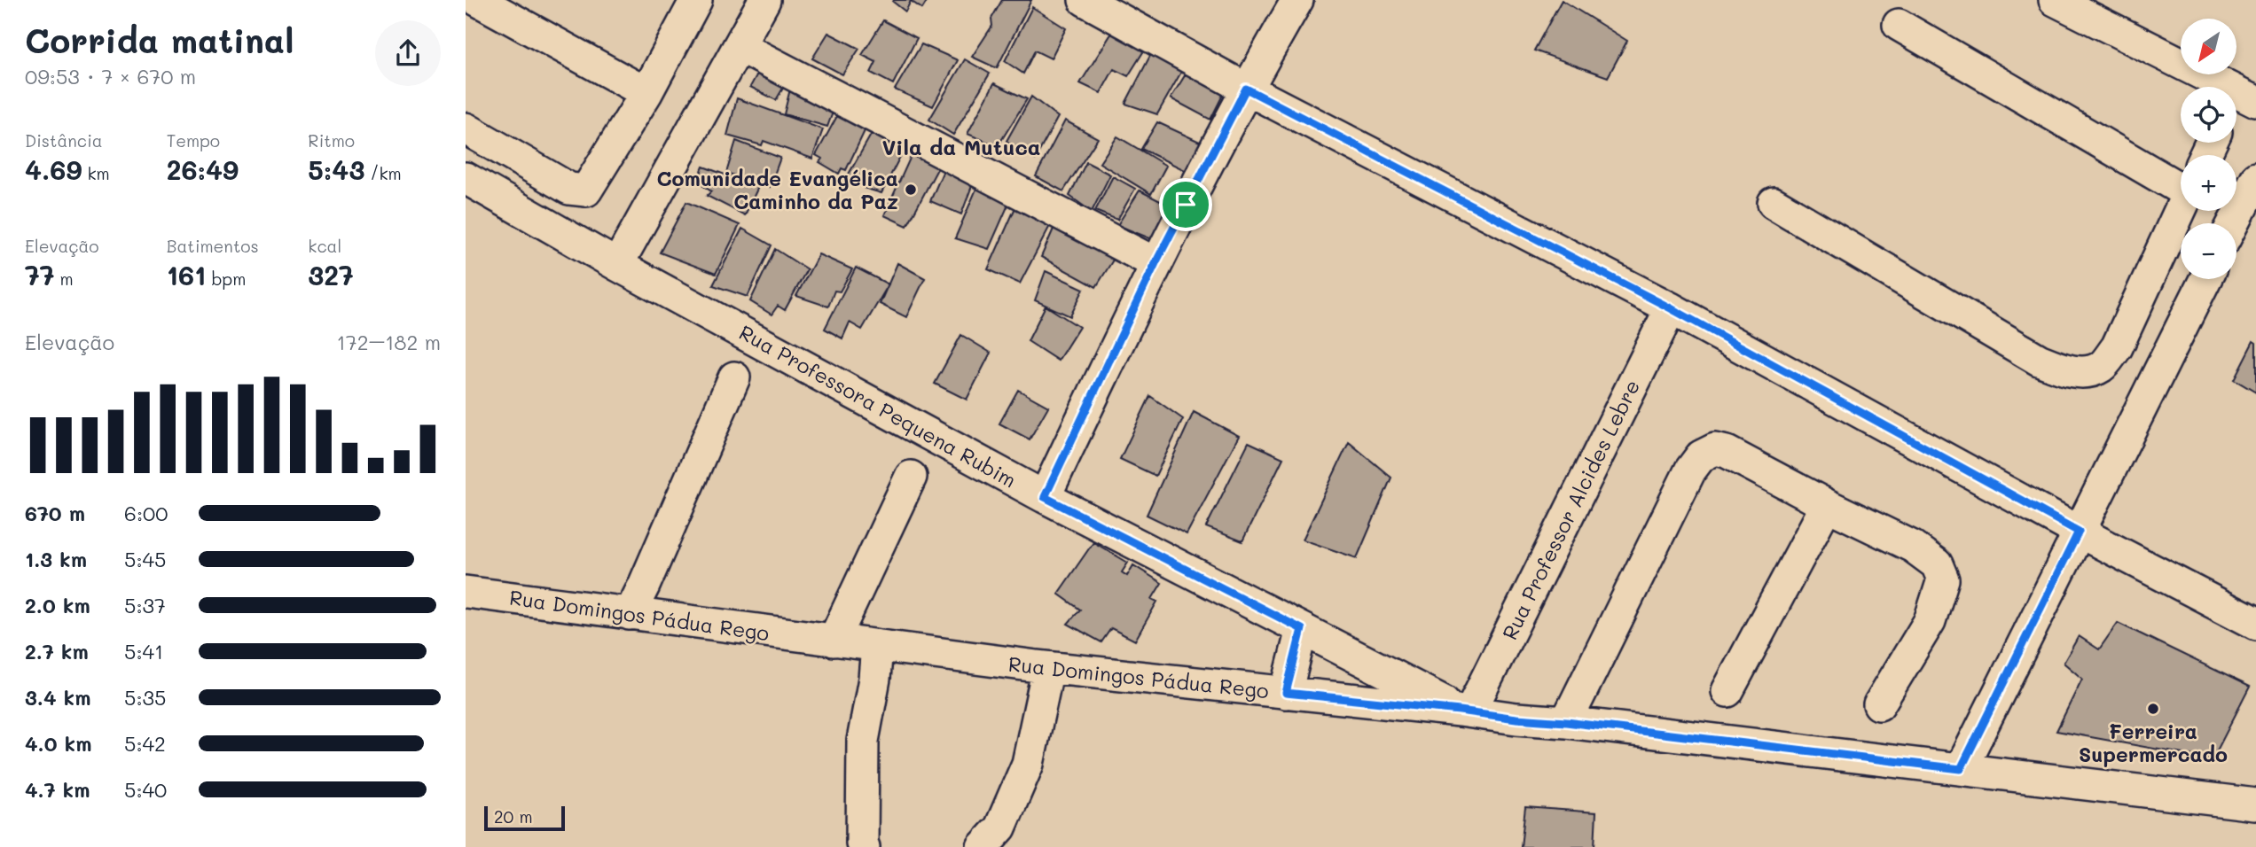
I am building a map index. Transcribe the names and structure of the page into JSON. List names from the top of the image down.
{
  "streets": {
    "street": ["Rua Professora Pequena Rubim", "Rua Professor Alcides Lebre", "Rua Domingos Pádua Rego"]
  },
  "crossings": [
    ["Rua Professora Pequena Rubim", "Rua Professor Alcides Lebre"],
    ["Rua Professora Pequena Rubim", "Rua Domingos Pádua Rego"],
    ["Rua Professor Alcides Lebre", "Rua Domingos Pádua Rego"]
  ],
  "districts": ["Vila da Mutuca"],
  "places": ["Comunidade Evangélica Caminho da Paz", "Ferreira Supermercado"],
  "scale_bar": "20 m",
  "north": "bottom left",
  "page": {
    "heading": ["Corrida matinal", "09:53 · 7 × 670 m"],
    "map_buttons": ["+", "−"],
    "stats": [
      ["Distância", "4.69 km"],
      ["Tempo", "26:49"],
      ["Ritmo", "5:43 /km"],
      ["Elevação", "77 m"],
      ["Batimentos", "161 bpm"],
      ["kcal", "327"]
    ],
    "chart": ["Elevação", "172–182 m"],
    "list": [
      {
        "name": "670 m",
        "note": "6:00"
      },
      {
        "name": "1.3 km",
        "note": "5:45"
      },
      {
        "name": "2.0 km",
        "note": "5:37"
      },
      {
        "name": "2.7 km",
        "note": "5:41"
      },
      {
        "name": "3.4 km",
        "note": "5:35"
      },
      {
        "name": "4.0 km",
        "note": "5:42"
      },
      {
        "name": "4.7 km",
        "note": "5:40"
      }
    ],
    "scale": "20 m"
  }
}
